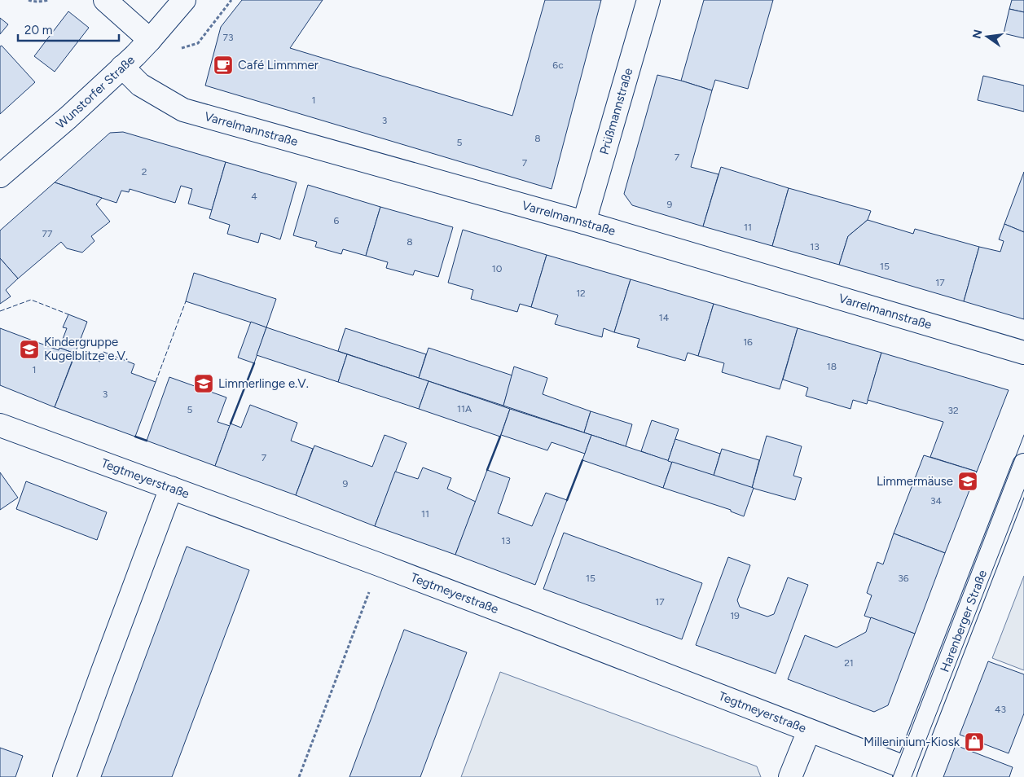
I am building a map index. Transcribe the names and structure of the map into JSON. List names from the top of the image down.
{
  "streets": {
    "street": [
      "Wunstorfer Straße",
      "Prüßmannstraße",
      "Varrelmannstraße",
      "Tegtmeyerstraße",
      "Harenberger Straße"
    ]
  },
  "crossings": [
    ["Wunstorfer Straße", "Varrelmannstraße"],
    ["Prüßmannstraße", "Varrelmannstraße"],
    ["Tegtmeyerstraße", "Harenberger Straße"]
  ],
  "places": {
    "cafe": ["Café Limmmer"],
    "school or university": ["Kindergruppe Kugelblitze e.V.", "Limmerlinge e.V.", "Limmermäuse"],
    "shop": ["Milleninium-Kiosk"]
  },
  "house_numbers": [
    "73",
    "6c",
    "1",
    "3",
    "8",
    "5",
    "7",
    "7",
    "2",
    "4",
    "9",
    "6",
    "11",
    "77",
    "8",
    "13",
    "15",
    "10",
    "17",
    "12",
    "14",
    "16",
    "18",
    "1",
    "3",
    "11A",
    "5",
    "32",
    "7",
    "9",
    "34",
    "11",
    "13",
    "15",
    "36",
    "17",
    "19",
    "21",
    "43"
  ],
  "scale_bar": "20 m",
  "north": "left"
}
